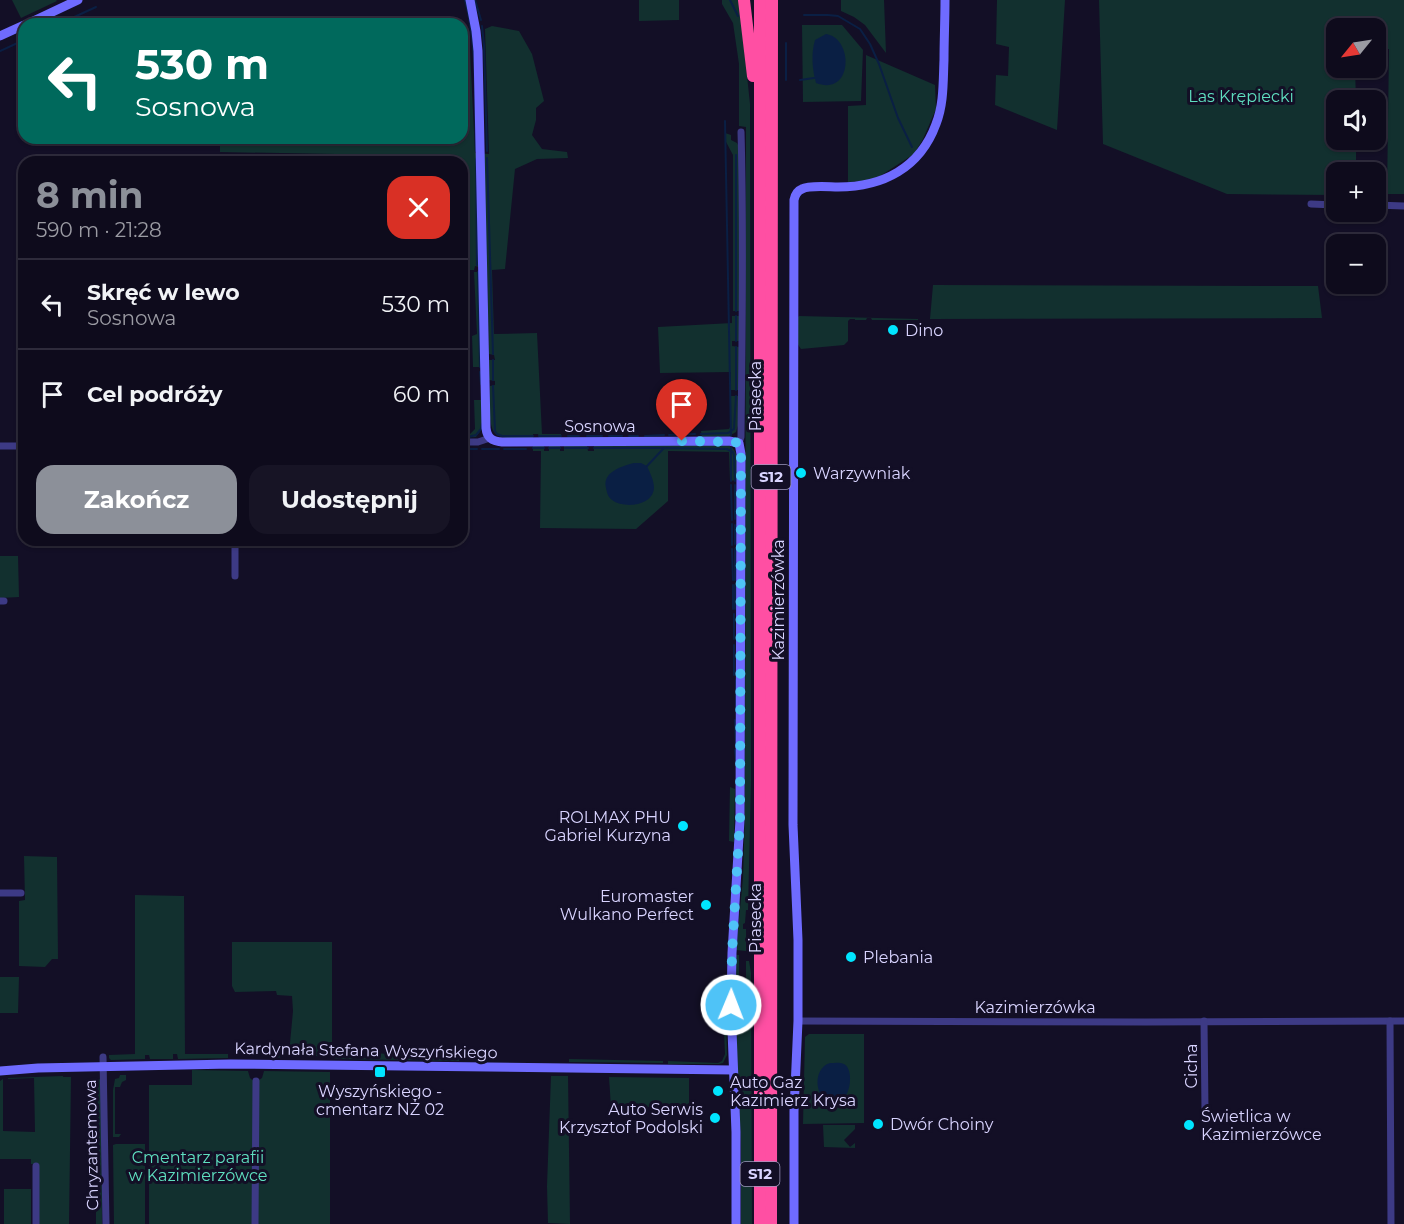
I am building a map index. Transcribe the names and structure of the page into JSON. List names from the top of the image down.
{
  "streets": {
    "highway": ["Piasecka", "S12"],
    "street": [
      "Sosnowa",
      "Kazimierzówka",
      "Kardynała Stefana Wyszyńskiego",
      "Cicha",
      "Chryzantemowa"
    ]
  },
  "crossings": [
    ["Kazimierzówka", "Cicha"],
    ["Kardynała Stefana Wyszyńskiego", "Chryzantemowa"]
  ],
  "parks": ["Las Krępiecki", "Cmentarz parafii w Kazimierzówce"],
  "places": {
    "other": [
      "Dino",
      "Warzywniak",
      "ROLMAX PHU Gabriel Kurzyna",
      "Euromaster Wulkano Perfect",
      "Plebania",
      "Auto Gaz Kazimierz Krysa",
      "Auto Serwis Krzysztof Podolski",
      "Dwór Choiny",
      "Świetlica w Kazimierzówce"
    ],
    "transit": ["Wyszyńskiego - cmentarz NŻ 02"]
  },
  "north": "bottom left",
  "page": {
    "map_buttons": ["+", "−"],
    "turn": ["530 m", "Sosnowa"],
    "heading": ["8 min", "590 m · 21:28"],
    "list": [
      {
        "name": "Skręć w lewo",
        "note": "Sosnowa",
        "value": "530 m"
      },
      {
        "name": "Cel podróży",
        "value": "60 m"
      }
    ],
    "buttons": ["Zakończ", "Udostępnij"]
  }
}
